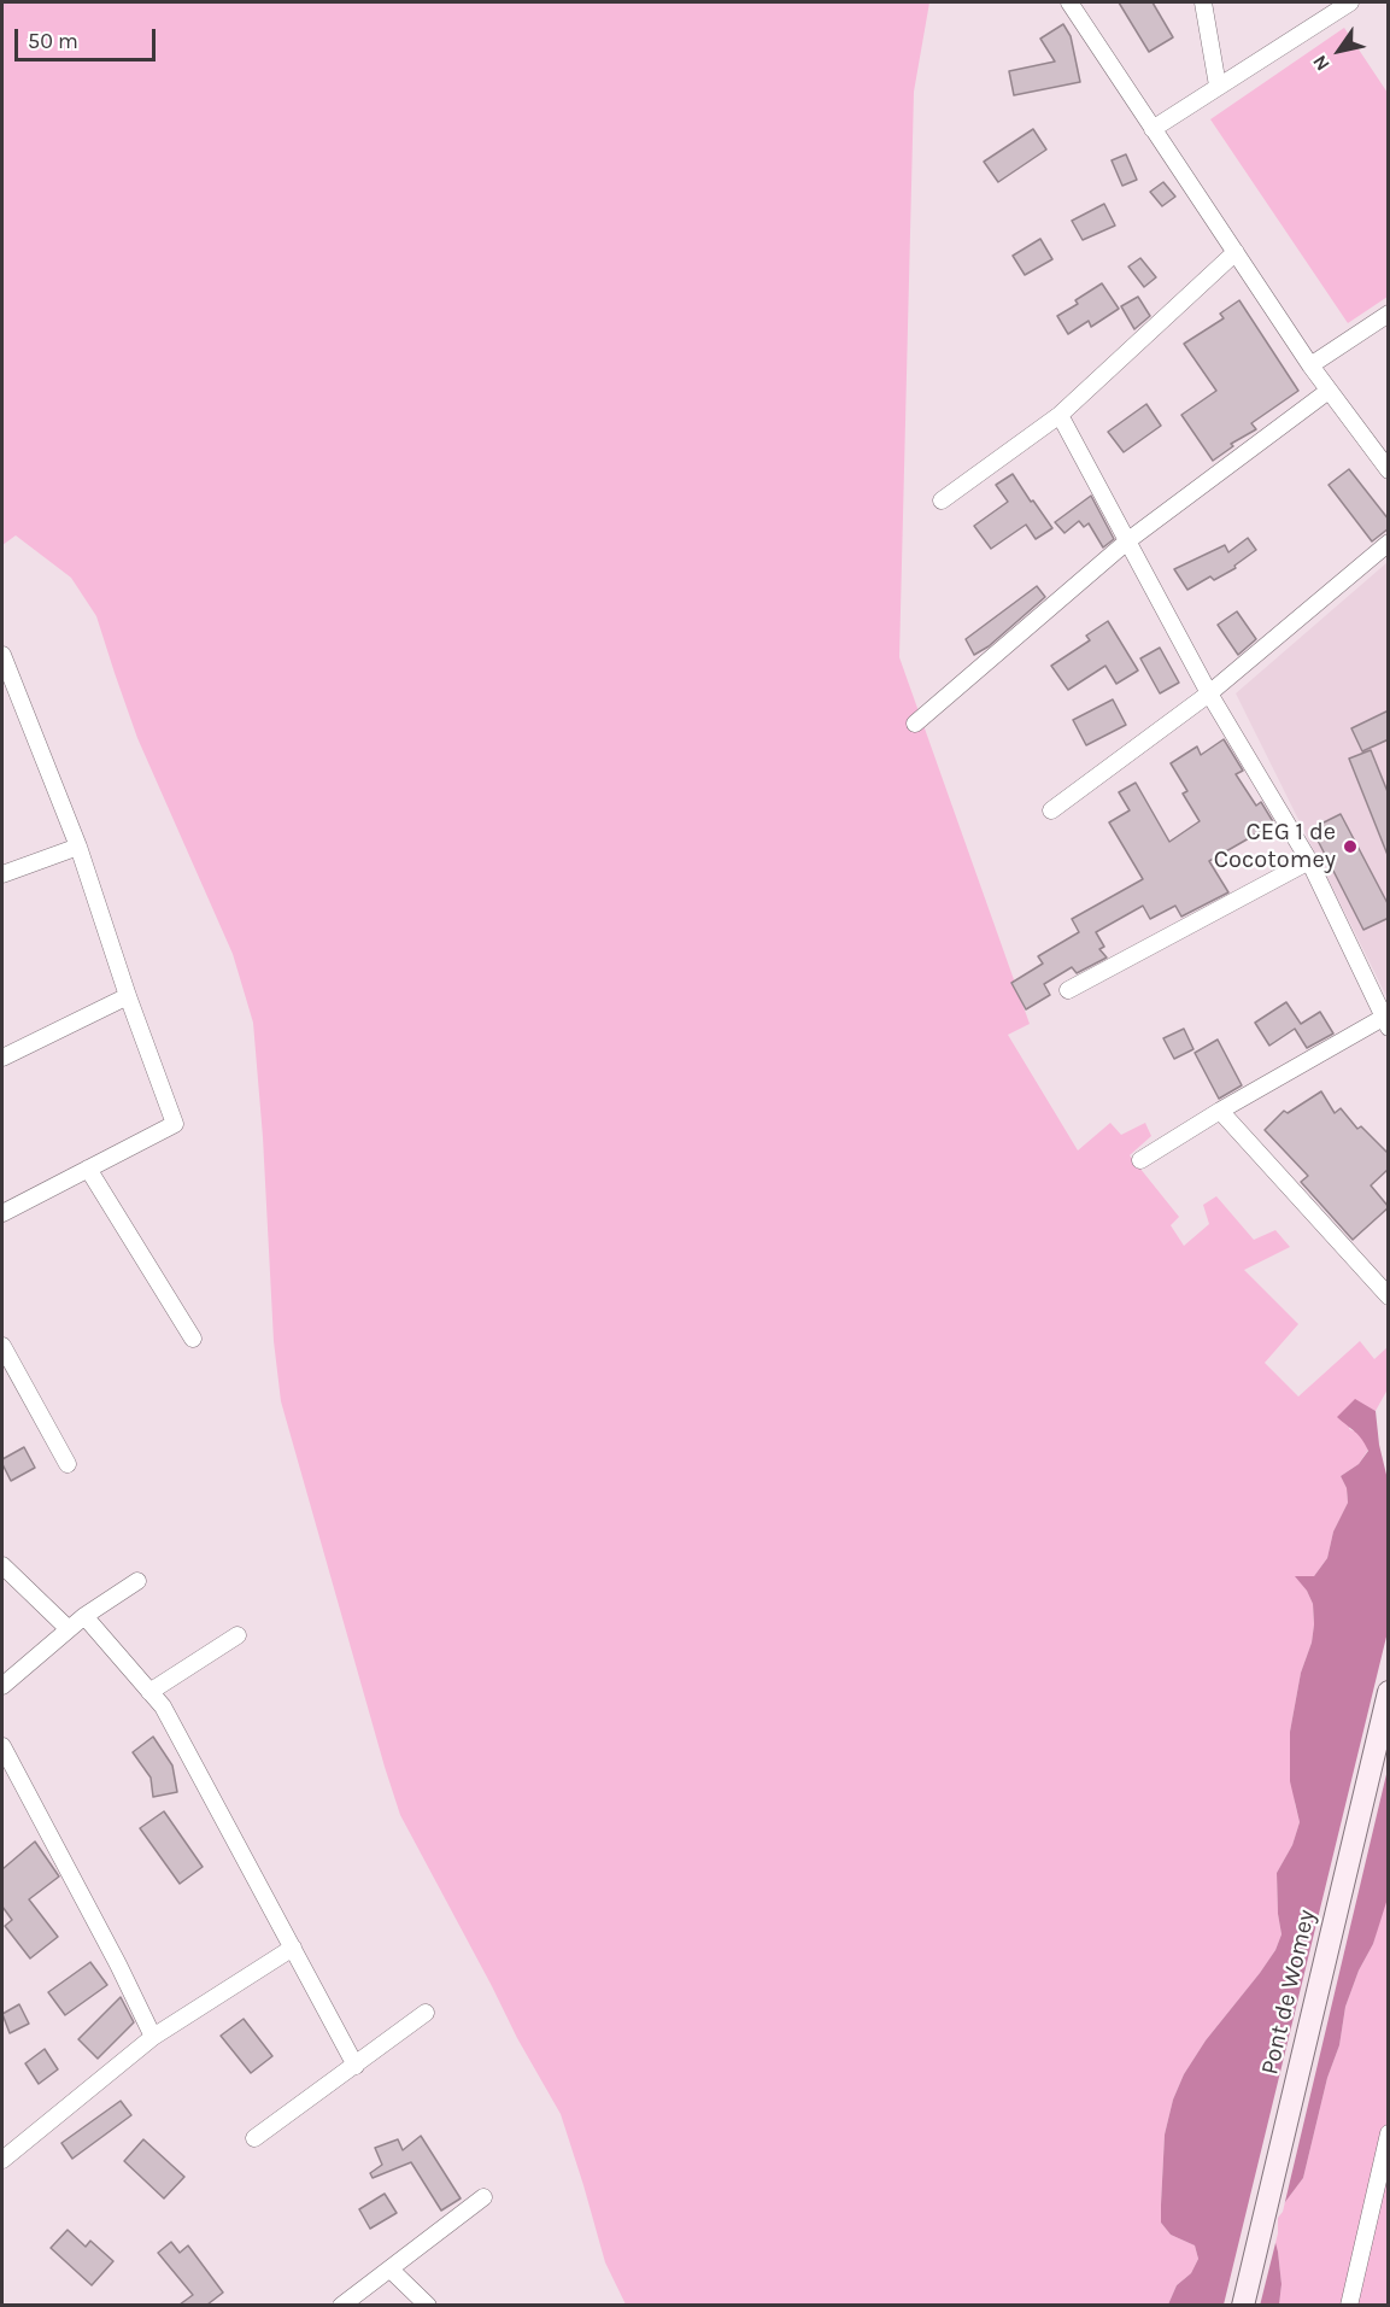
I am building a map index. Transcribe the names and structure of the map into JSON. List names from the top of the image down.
{
  "streets": {
    "main road": ["Pont de Womey"]
  },
  "places": ["CEG 1 de Cocotomey"],
  "scale_bar": "50 m",
  "north": "bottom left"
}
